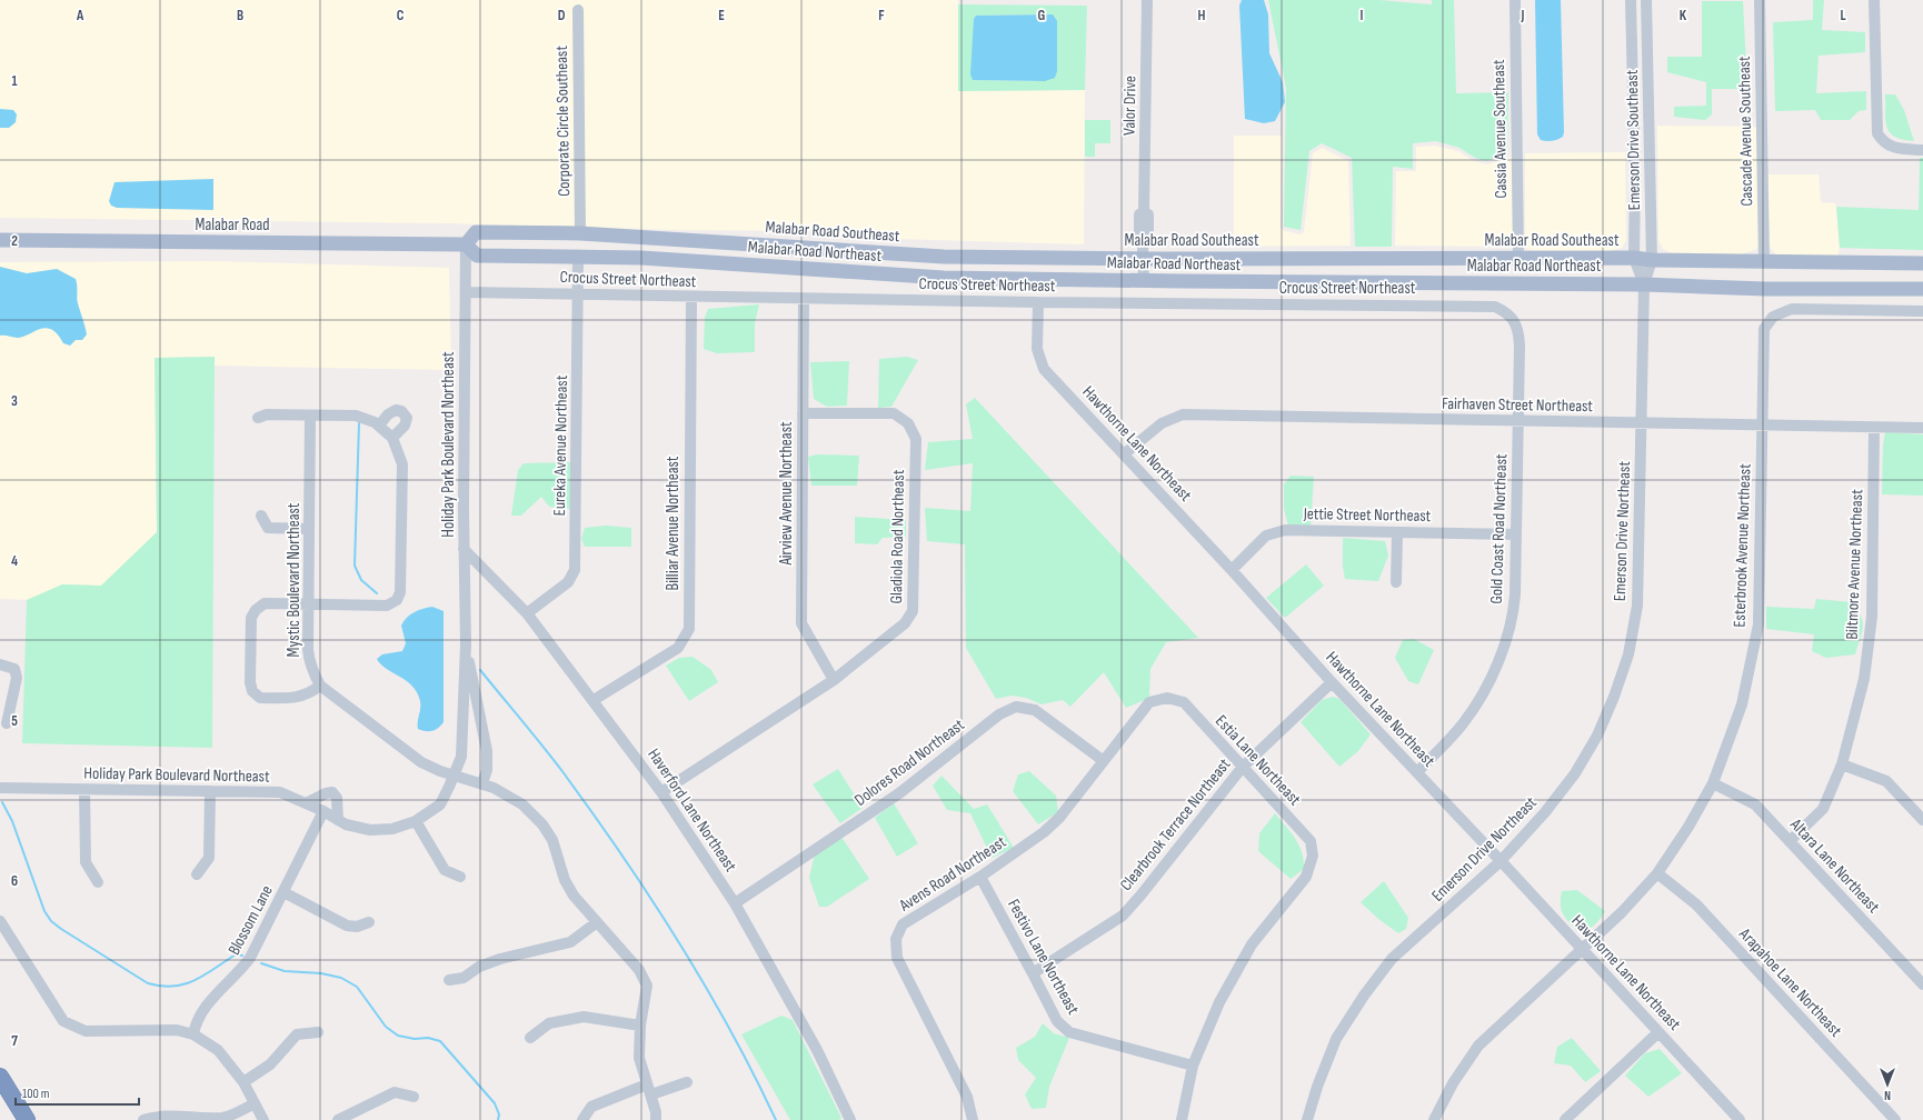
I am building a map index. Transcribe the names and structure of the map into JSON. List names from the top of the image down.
{
  "streets": {
    "main road": ["Malabar Road", "Malabar Road Southeast", "Malabar Road Northeast"],
    "street": [
      "Valor Drive",
      "Corporate Circle Southeast",
      "Cassia Avenue Southeast",
      "Cascade Avenue Southeast",
      "Emerson Drive Southeast",
      "Crocus Street Northeast",
      "Fairhaven Street Northeast",
      "Hawthorne Lane Northeast",
      "Holiday Park Boulevard Northeast",
      "Eureka Avenue Northeast",
      "Airview Avenue Northeast",
      "Jettie Street Northeast",
      "Billiar Avenue Northeast",
      "Gold Coast Road Northeast",
      "Emerson Drive Northeast",
      "Gladiola Road Northeast",
      "Esterbrook Avenue Northeast",
      "Biltmore Avenue Northeast",
      "Mystic Boulevard Northeast",
      "Estia Lane Northeast",
      "Dolores Road Northeast",
      "Haverford Lane Northeast",
      "Clearbrook Terrace Northeast",
      "Altara Lane Northeast",
      "Avens Road Northeast",
      "Blossom Lane",
      "Festivo Lane Northeast",
      "Arapahoe Lane Northeast"
    ]
  },
  "crossings": [
    ["Valor Drive", "Malabar Road Southeast"],
    ["Valor Drive", "Malabar Road Northeast"],
    ["Corporate Circle Southeast", "Malabar Road Southeast"],
    ["Cassia Avenue Southeast", "Malabar Road Southeast"],
    ["Cascade Avenue Southeast", "Malabar Road Southeast"],
    ["Emerson Drive Southeast", "Malabar Road Southeast"],
    ["Emerson Drive Southeast", "Malabar Road Northeast"],
    ["Emerson Drive Southeast", "Emerson Drive Northeast"],
    ["Malabar Road", "Malabar Road Southeast"],
    ["Malabar Road", "Malabar Road Northeast"],
    ["Malabar Road", "Holiday Park Boulevard Northeast"],
    ["Malabar Road Southeast", "Malabar Road Northeast"],
    ["Malabar Road Southeast", "Holiday Park Boulevard Northeast"],
    ["Malabar Road Northeast", "Holiday Park Boulevard Northeast"],
    ["Malabar Road Northeast", "Eureka Avenue Northeast"],
    ["Malabar Road Northeast", "Emerson Drive Northeast"],
    ["Crocus Street Northeast", "Hawthorne Lane Northeast"],
    ["Crocus Street Northeast", "Holiday Park Boulevard Northeast"],
    ["Crocus Street Northeast", "Eureka Avenue Northeast"],
    ["Crocus Street Northeast", "Airview Avenue Northeast"],
    ["Crocus Street Northeast", "Billiar Avenue Northeast"],
    ["Crocus Street Northeast", "Gold Coast Road Northeast"],
    ["Fairhaven Street Northeast", "Hawthorne Lane Northeast"],
    ["Fairhaven Street Northeast", "Gold Coast Road Northeast"],
    ["Fairhaven Street Northeast", "Emerson Drive Northeast"],
    ["Fairhaven Street Northeast", "Esterbrook Avenue Northeast"],
    ["Fairhaven Street Northeast", "Biltmore Avenue Northeast"],
    ["Hawthorne Lane Northeast", "Jettie Street Northeast"],
    ["Hawthorne Lane Northeast", "Gold Coast Road Northeast"],
    ["Hawthorne Lane Northeast", "Emerson Drive Northeast"],
    ["Hawthorne Lane Northeast", "Esterbrook Avenue Northeast"],
    ["Hawthorne Lane Northeast", "Clearbrook Terrace Northeast"],
    ["Holiday Park Boulevard Northeast", "Mystic Boulevard Northeast"],
    ["Holiday Park Boulevard Northeast", "Haverford Lane Northeast"],
    ["Holiday Park Boulevard Northeast", "Blossom Lane"],
    ["Eureka Avenue Northeast", "Haverford Lane Northeast"],
    ["Airview Avenue Northeast", "Gladiola Road Northeast"],
    ["Jettie Street Northeast", "Gold Coast Road Northeast"],
    ["Billiar Avenue Northeast", "Haverford Lane Northeast"],
    ["Gladiola Road Northeast", "Haverford Lane Northeast"],
    ["Esterbrook Avenue Northeast", "Altara Lane Northeast"],
    ["Esterbrook Avenue Northeast", "Arapahoe Lane Northeast"],
    ["Biltmore Avenue Northeast", "Altara Lane Northeast"],
    ["Estia Lane Northeast", "Clearbrook Terrace Northeast"],
    ["Estia Lane Northeast", "Avens Road Northeast"],
    ["Estia Lane Northeast", "Festivo Lane Northeast"],
    ["Dolores Road Northeast", "Haverford Lane Northeast"],
    ["Dolores Road Northeast", "Avens Road Northeast"],
    ["Clearbrook Terrace Northeast", "Festivo Lane Northeast"],
    ["Avens Road Northeast", "Festivo Lane Northeast"]
  ],
  "scale_bar": "100 m",
  "north": "bottom",
  "grid": {
    "columns": [
      "A",
      "B",
      "C",
      "D",
      "E",
      "F",
      "G",
      "H",
      "I",
      "J",
      "K",
      "L"
    ],
    "rows": [
      "1",
      "2",
      "3",
      "4",
      "5",
      "6",
      "7"
    ]
  }
}
